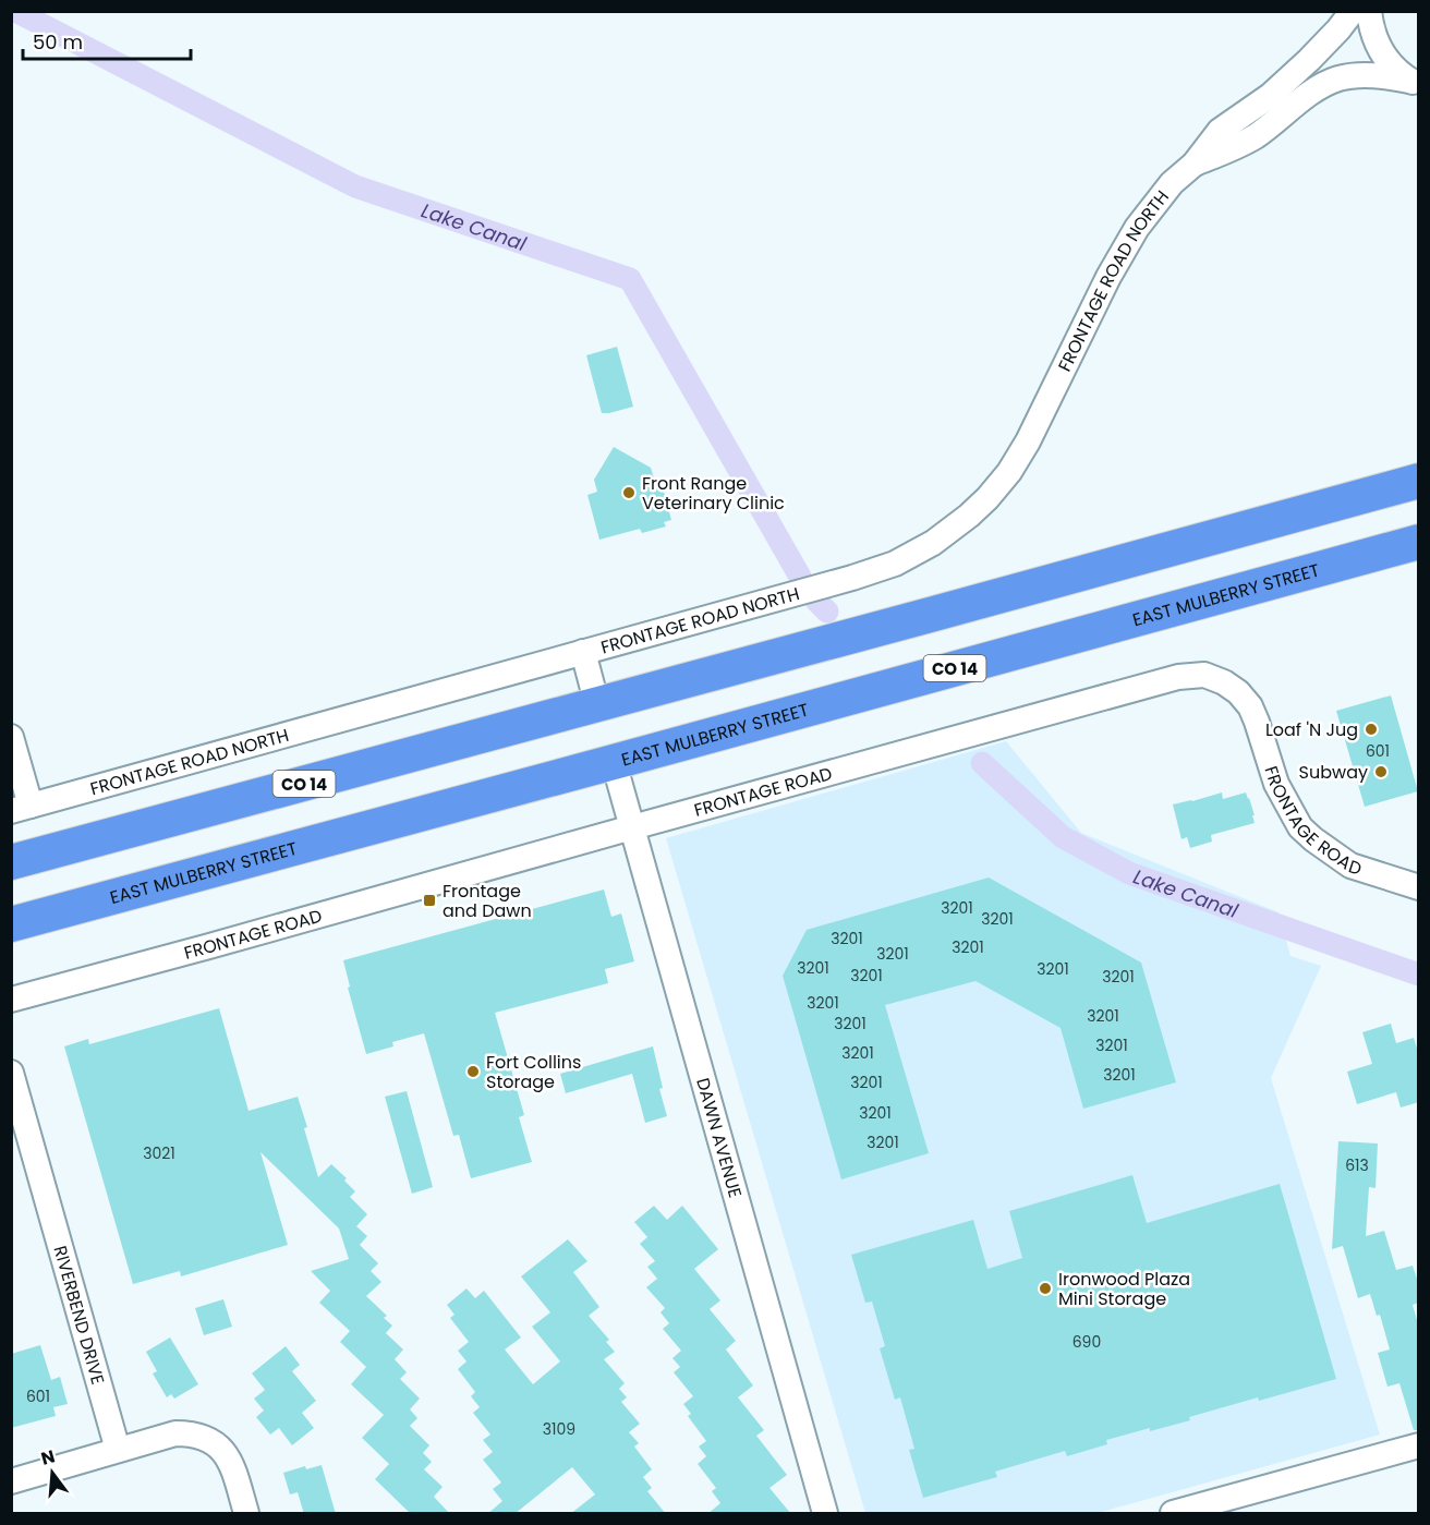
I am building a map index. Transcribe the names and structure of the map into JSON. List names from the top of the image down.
{
  "streets": {
    "highway": ["EAST MULBERRY STREET", "CO 14"],
    "street": [
      "FRONTAGE ROAD NORTH",
      "FRONTAGE ROAD",
      "DAWN AVENUE",
      "RIVERBEND DRIVE"
    ]
  },
  "crossings": [
    ["EAST MULBERRY STREET", "DAWN AVENUE"],
    ["FRONTAGE ROAD", "DAWN AVENUE"]
  ],
  "water": ["Lake Canal"],
  "places": {
    "other": [
      "Front Range Veterinary Clinic",
      "Loaf 'N Jug",
      "Subway",
      "Fort Collins Storage",
      "Ironwood Plaza Mini Storage"
    ],
    "transit": ["Frontage and Dawn"]
  },
  "house_numbers": [
    "601",
    "3201",
    "3201",
    "3201",
    "3201",
    "3201",
    "3201",
    "3201",
    "3201",
    "3201",
    "3201",
    "3201",
    "3201",
    "3201",
    "3201",
    "3201",
    "3201",
    "3201",
    "3201",
    "3021",
    "613",
    "690",
    "601",
    "3109"
  ],
  "scale_bar": "50 m",
  "north": "top"
}
